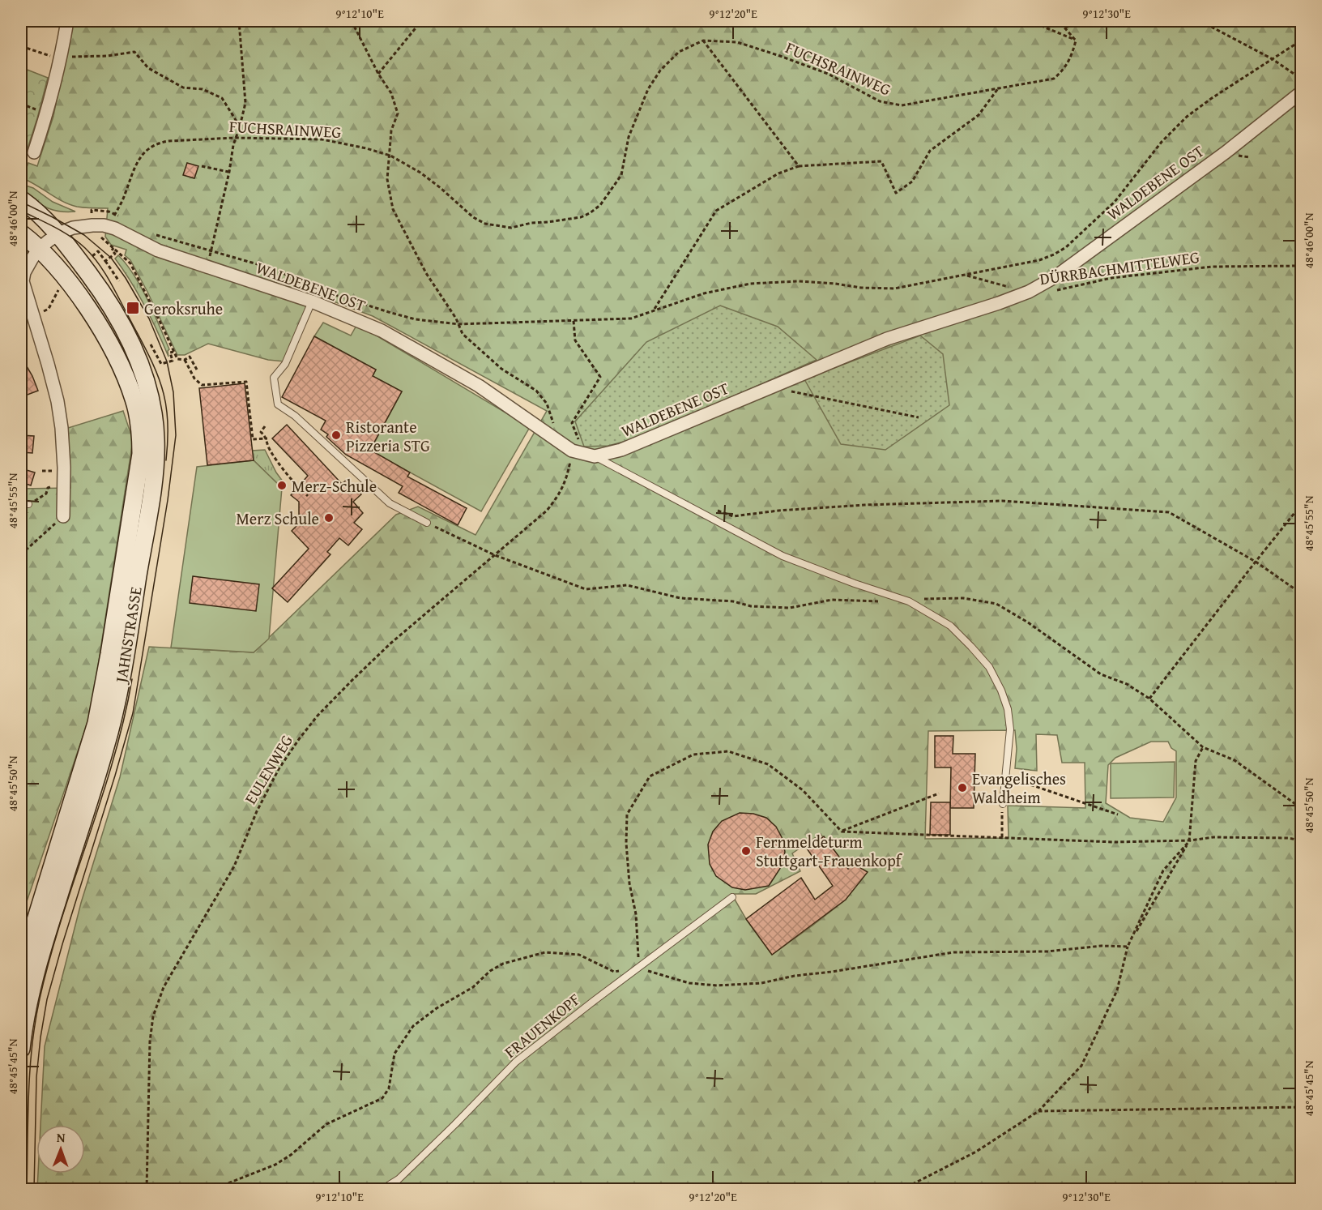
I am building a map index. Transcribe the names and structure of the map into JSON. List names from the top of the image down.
{
  "streets": {
    "main road": ["JAHNSTRASSE"],
    "street": ["WALDEBENE OST"],
    "lane": ["FRAUENKOPF"],
    "path": ["FUCHSRAINWEG", "DÜRRBACHMITTELWEG", "EULENWEG"]
  },
  "crossings": [
    ["FUCHSRAINWEG", "WALDEBENE OST"],
    ["WALDEBENE OST", "JAHNSTRASSE"],
    ["WALDEBENE OST", "EULENWEG"]
  ],
  "places": {
    "transit": ["Geroksruhe"],
    "other": [
      "Ristorante Pizzeria STG",
      "Merz-Schule",
      "Merz Schule",
      "Evangelisches Waldheim",
      "Fernmeldeturm Stuttgart-Frauenkopf"
    ]
  },
  "north": "top",
  "coordinates": [
    "9°12'10\"E",
    "9°12'20\"E",
    "9°12'30\"E",
    "48°46'00\"N",
    "48°45'55\"N",
    "48°45'50\"N",
    "48°45'45\"N"
  ]
}
